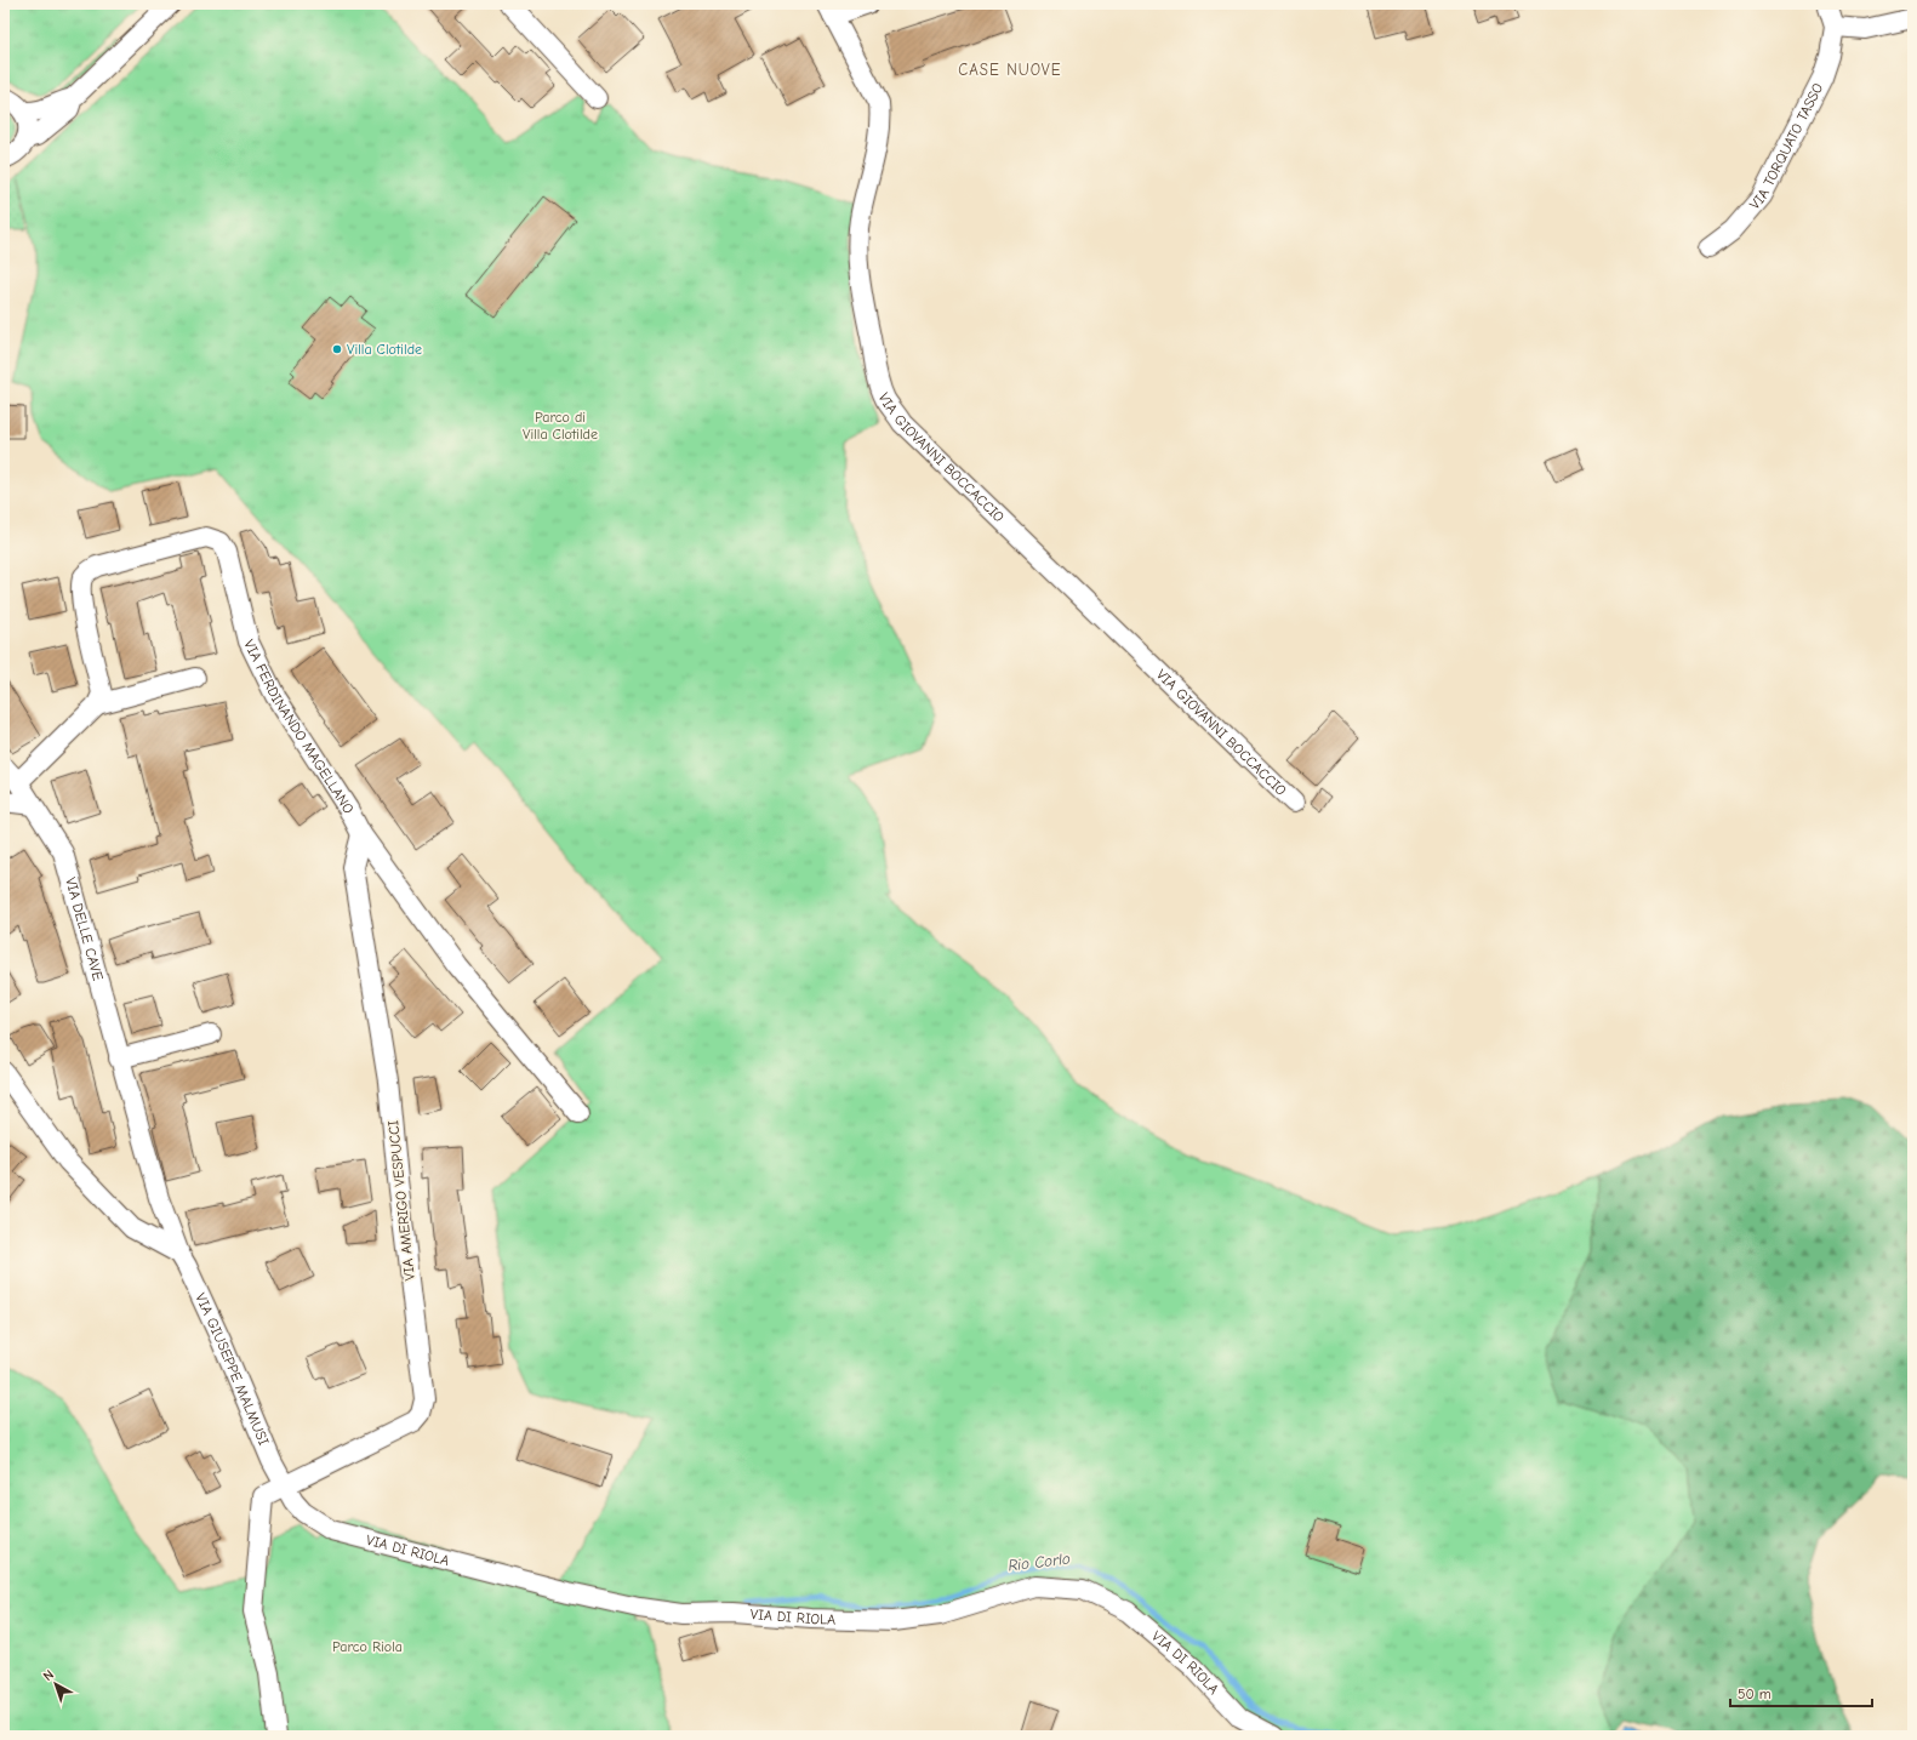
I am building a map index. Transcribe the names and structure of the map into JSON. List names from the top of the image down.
{
  "streets": {
    "street": [
      "VIA TORQUATO TASSO",
      "VIA GIOVANNI BOCCACCIO",
      "VIA FERDINANDO MAGELLANO",
      "VIA DELLE CAVE",
      "VIA AMERIGO VESPUCCI",
      "VIA GIUSEPPE MALMUSI",
      "VIA DI RIOLA"
    ]
  },
  "crossings": [
    ["VIA FERDINANDO MAGELLANO", "VIA AMERIGO VESPUCCI"],
    ["VIA DELLE CAVE", "VIA GIUSEPPE MALMUSI"],
    ["VIA AMERIGO VESPUCCI", "VIA GIUSEPPE MALMUSI"],
    ["VIA AMERIGO VESPUCCI", "VIA DI RIOLA"],
    ["VIA GIUSEPPE MALMUSI", "VIA DI RIOLA"]
  ],
  "districts": ["CASE NUOVE"],
  "water": ["Rio Corlo"],
  "parks": ["Parco di Villa Clotilde", "Parco Riola"],
  "places": ["Villa Clotilde"],
  "scale_bar": "50 m",
  "north": "top left"
}
